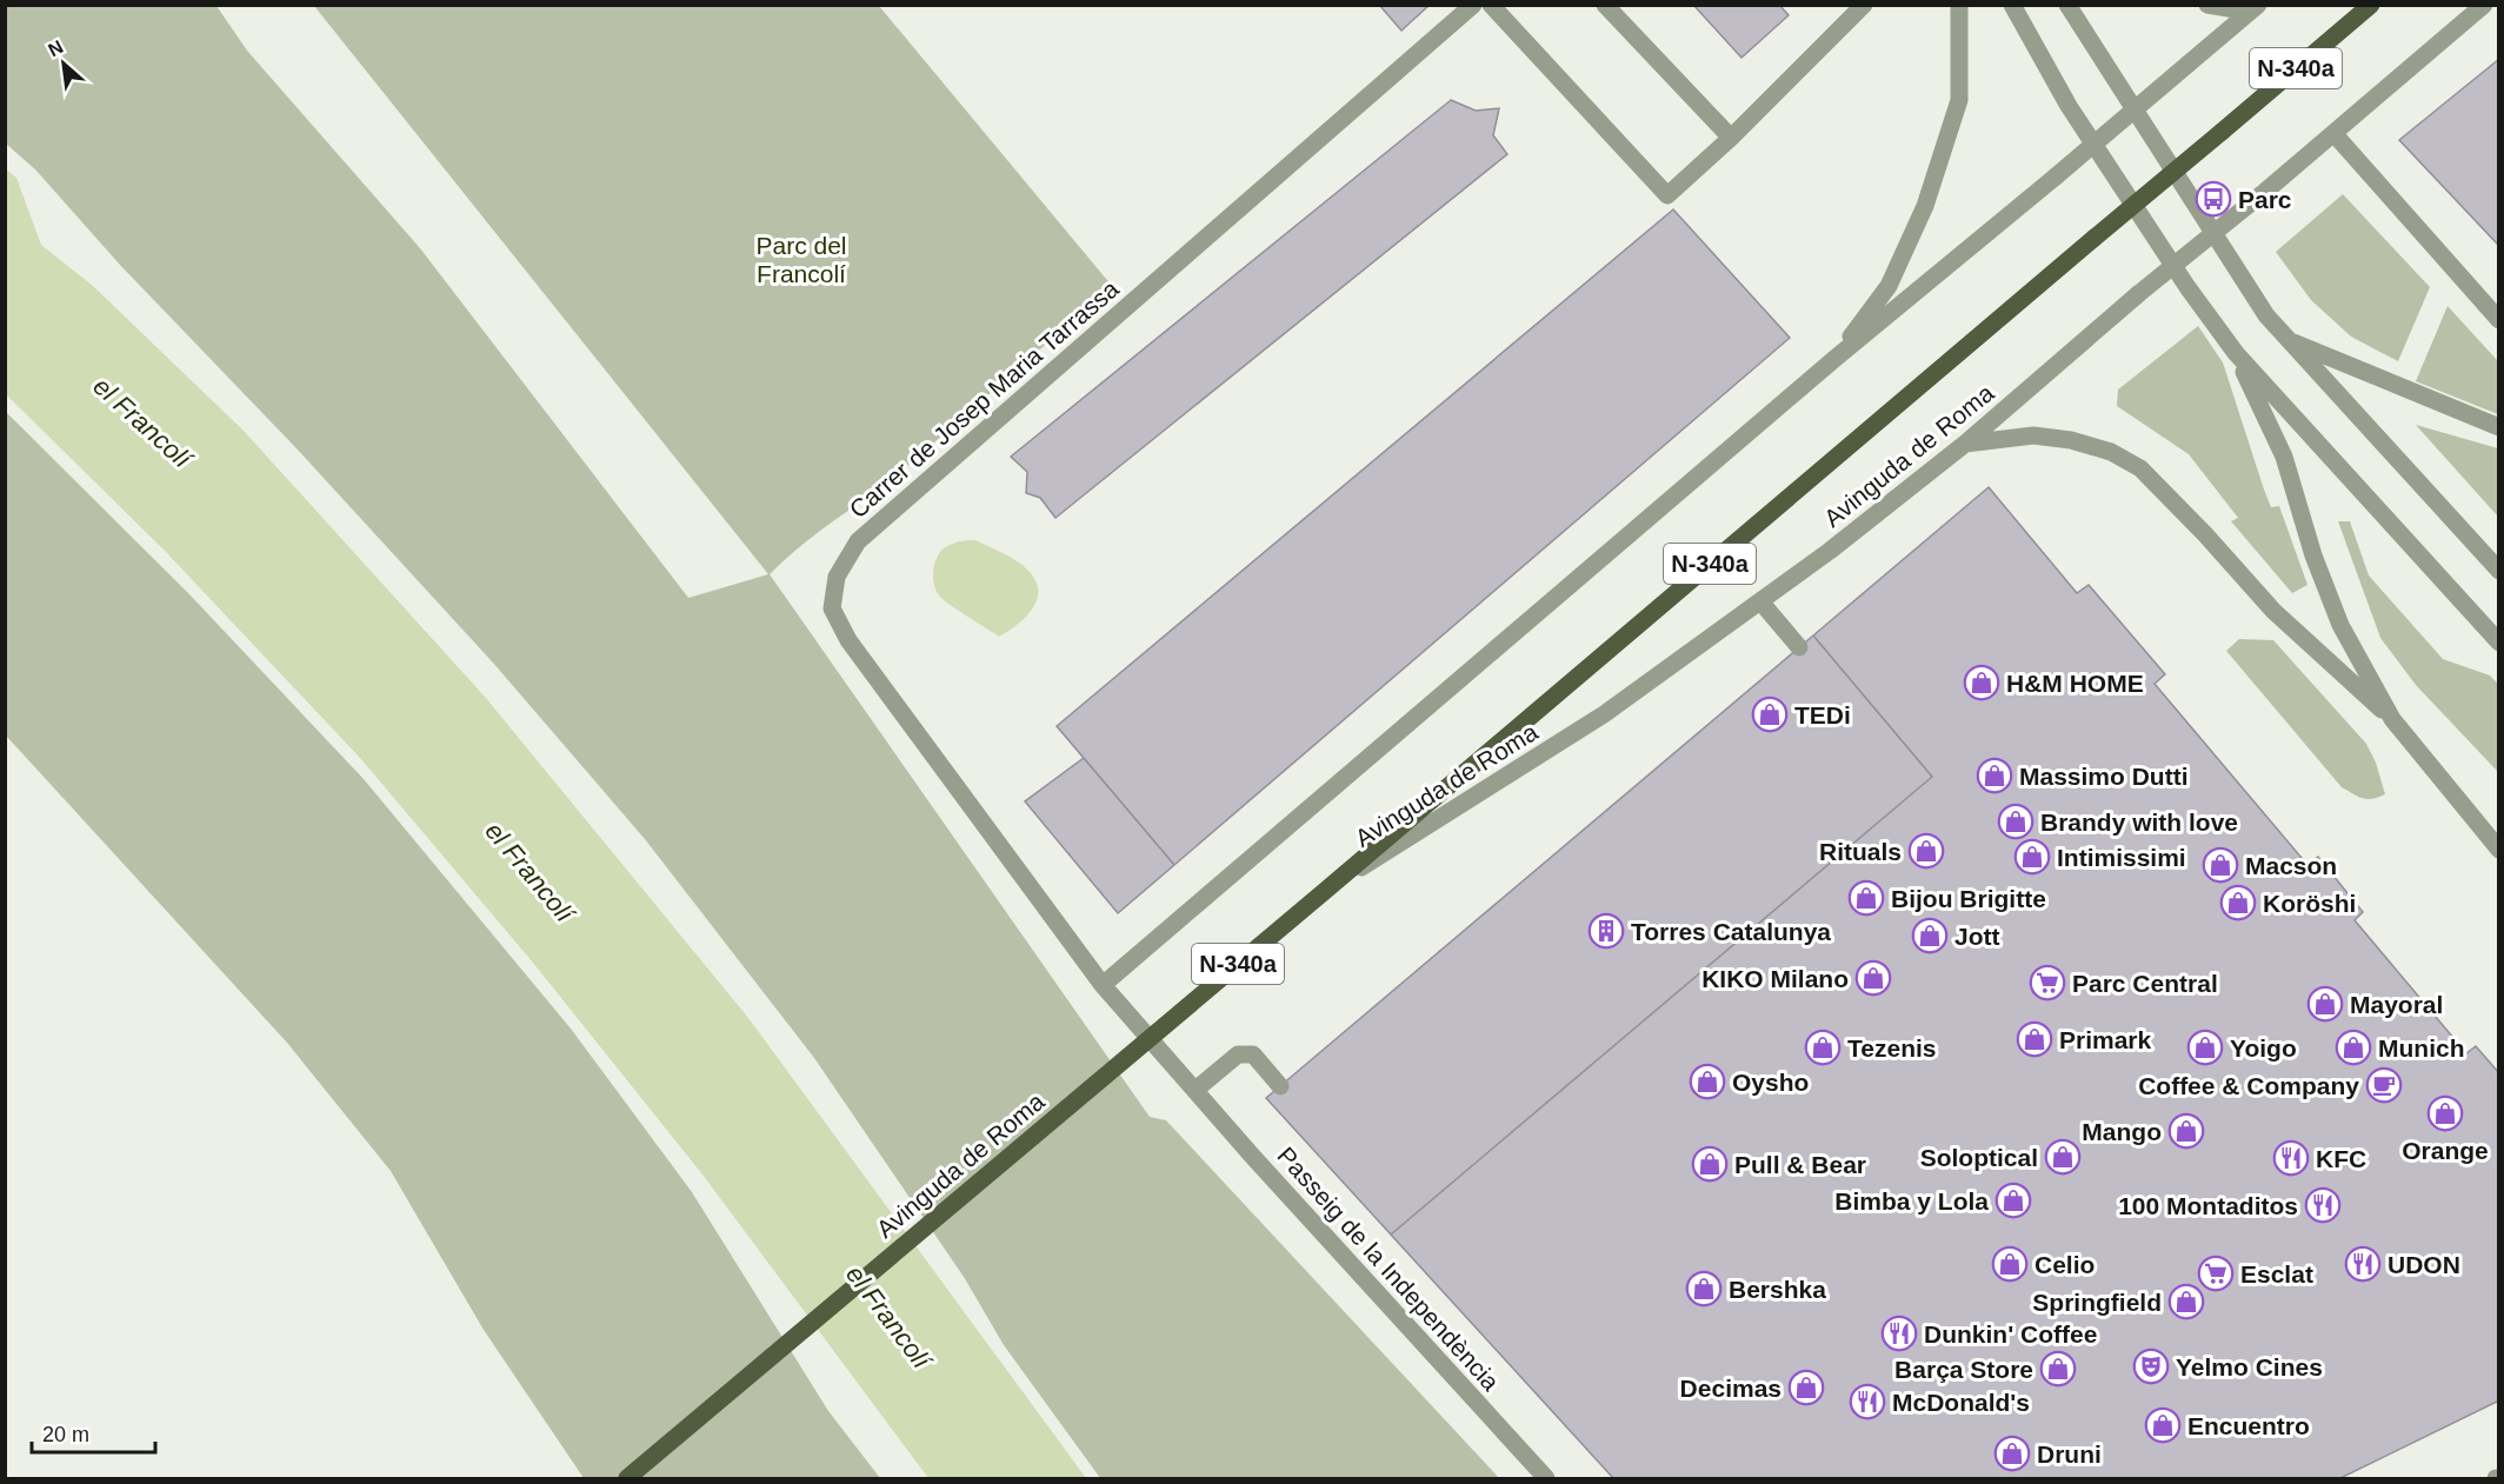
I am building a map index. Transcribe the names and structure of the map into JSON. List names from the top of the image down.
{
  "streets": {
    "main road": ["N-340a", "Avinguda de Roma"],
    "street": ["Carrer de Josep Maria Tarrassa", "Passeig de la Independència"]
  },
  "crossings": [
    ["Carrer de Josep Maria Tarrassa", "Avinguda de Roma"],
    ["Carrer de Josep Maria Tarrassa", "Passeig de la Independència"],
    ["Avinguda de Roma", "Passeig de la Independència"]
  ],
  "water": ["el Francolí"],
  "parks": ["Parc del Francolí"],
  "places": {
    "bus stop": ["Parc"],
    "shop": [
      "H&M HOME",
      "TEDi",
      "Massimo Dutti",
      "Brandy with love",
      "Rituals",
      "Intimissimi",
      "Macson",
      "Bijou Brigitte",
      "Koröshi",
      "Jott",
      "KIKO Milano",
      "Mayoral",
      "Primark",
      "Tezenis",
      "Yoigo",
      "Munich",
      "Oysho",
      "Orange",
      "Mango",
      "Soloptical",
      "Pull & Bear",
      "Bimba y Lola",
      "Celio",
      "Bershka",
      "Springfield",
      "Barça Store",
      "Decimas",
      "Encuentro",
      "Druni"
    ],
    "building": ["Torres Catalunya"],
    "supermarket": ["Parc Central", "Esclat"],
    "cafe": ["Coffee & Company"],
    "restaurant": [
      "KFC",
      "100 Montaditos",
      "UDON",
      "Dunkin' Coffee",
      "McDonald's"
    ],
    "theatre": ["Yelmo Cines"]
  },
  "scale_bar": "20 m",
  "north": "top left"
}
